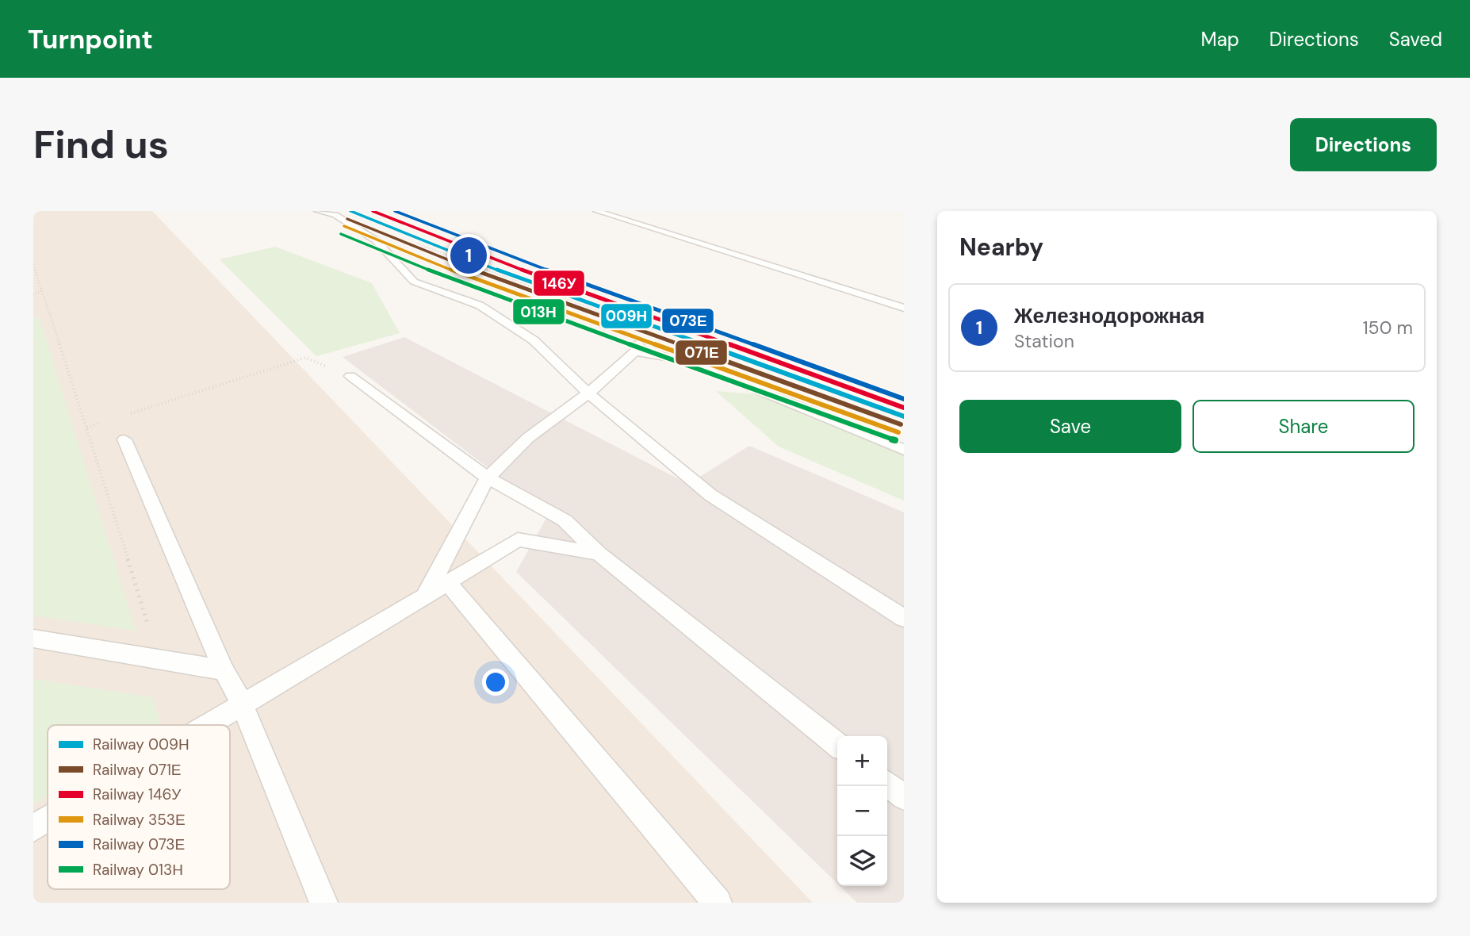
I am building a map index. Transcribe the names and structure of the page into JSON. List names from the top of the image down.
{
  "lines": [
    "rail line 009Н",
    "rail line 146У",
    "rail line 073Е",
    "rail line 071Е",
    "rail line 353Е",
    "rail line 013Н"
  ],
  "legend": [
    "Railway 009Н",
    "Railway 071Е",
    "Railway 146У",
    "Railway 353Е",
    "Railway 073Е",
    "Railway 013Н"
  ],
  "page": {
    "header": "Turnpoint",
    "nav": ["Map", "Directions", "Saved"],
    "buttons": [
      "Directions",
      ["Save", "Share"]
    ],
    "title": "Find us",
    "heading": "Nearby",
    "pins": "1",
    "list": [
      {
        "mark": "1",
        "name": "Железнодорожная",
        "note": "Station",
        "value": "150 m"
      }
    ],
    "map_buttons": ["+", "−"]
  }
}
